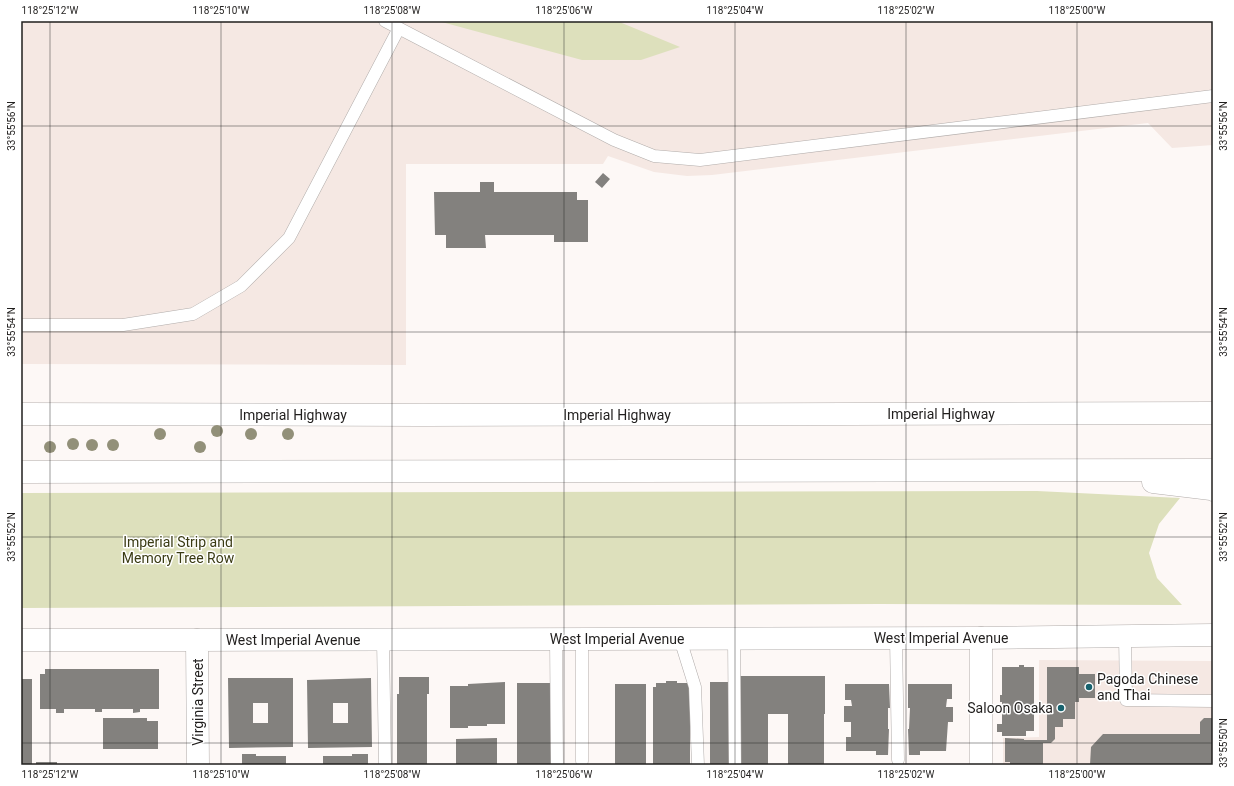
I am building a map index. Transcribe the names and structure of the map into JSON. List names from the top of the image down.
{
  "streets": {
    "main road": ["Imperial Highway", "West Imperial Avenue", "Virginia Street"]
  },
  "crossings": [
    ["West Imperial Avenue", "Virginia Street"]
  ],
  "parks": ["Imperial Strip and Memory Tree Row"],
  "places": ["Pagoda Chinese and Thai", "Saloon Osaka"],
  "coordinates": [
    "118°25'12\"W",
    "118°25'10\"W",
    "118°25'08\"W",
    "118°25'06\"W",
    "118°25'04\"W",
    "118°25'02\"W",
    "118°25'00\"W",
    "33°55'56\"N",
    "33°55'54\"N",
    "33°55'52\"N",
    "33°55'50\"N"
  ]
}
